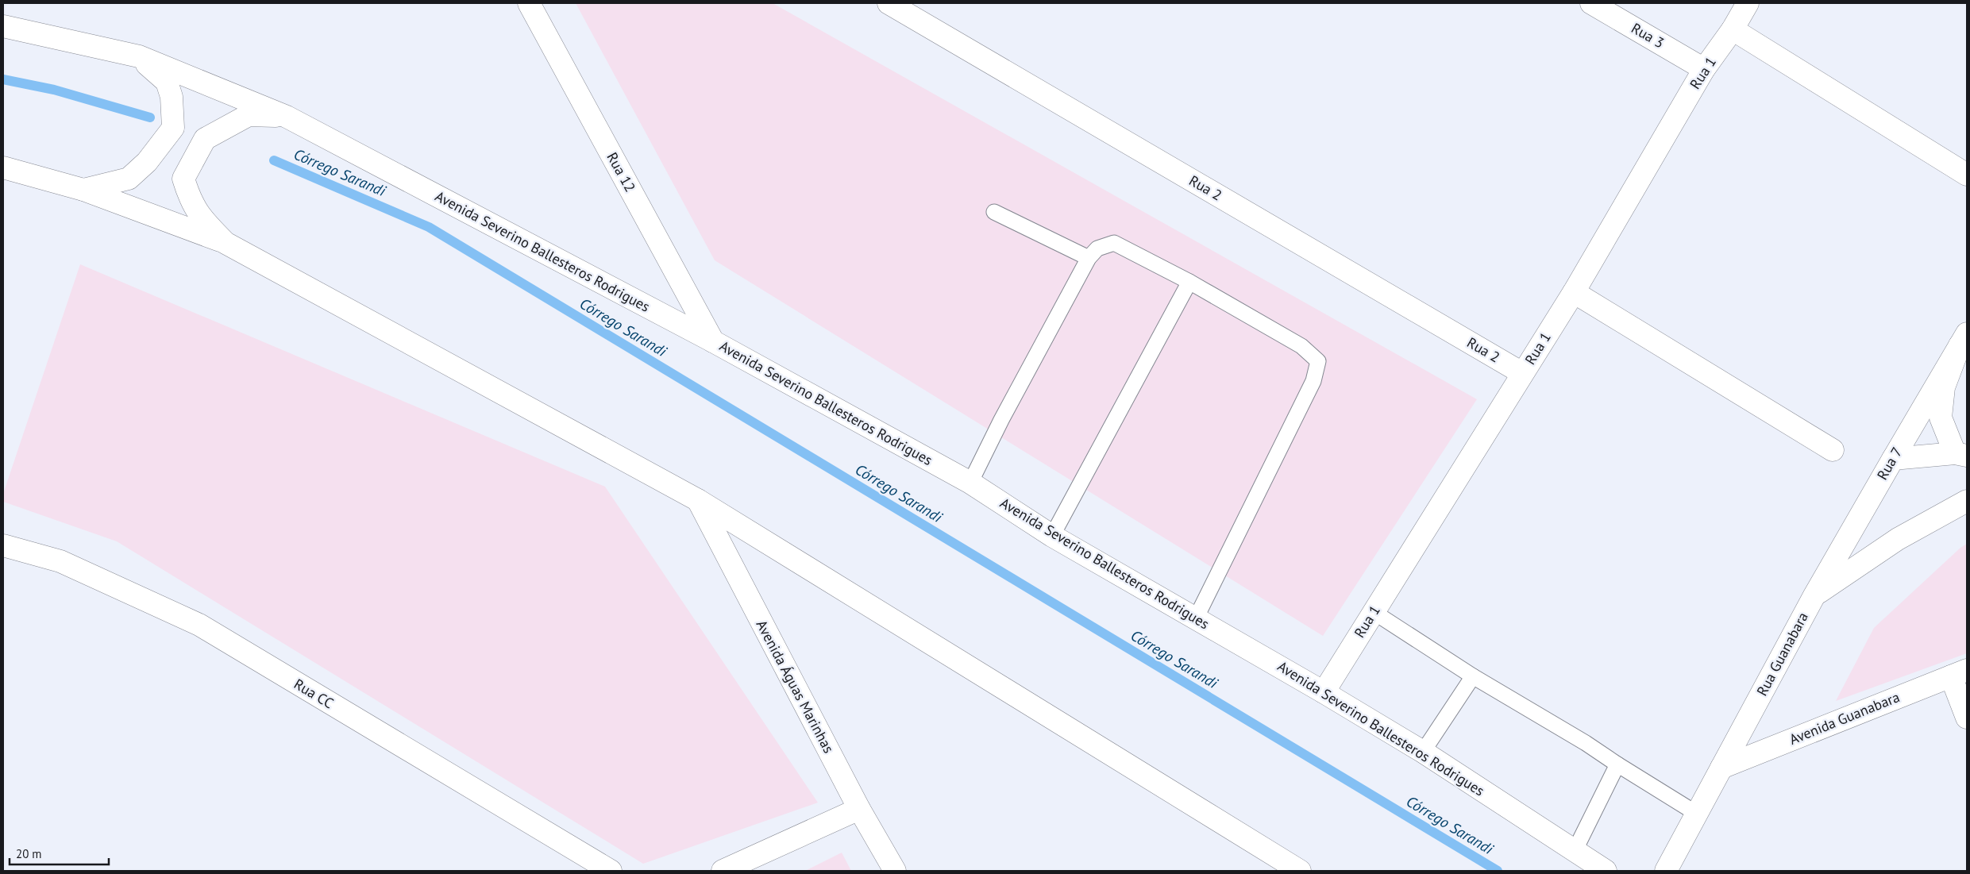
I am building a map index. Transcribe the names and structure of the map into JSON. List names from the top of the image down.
{
  "streets": {
    "street": [
      "Rua 3",
      "Rua 1",
      "Rua 12",
      "Rua 2",
      "Avenida Severino Ballesteros Rodrigues",
      "Rua 7",
      "Rua Guanabara",
      "Avenida Águas Marinhas",
      "Rua CC",
      "Avenida Guanabara"
    ]
  },
  "crossings": [
    ["Rua 3", "Rua 1"],
    ["Rua 1", "Rua 2"],
    ["Rua 1", "Avenida Severino Ballesteros Rodrigues"],
    ["Rua 12", "Avenida Severino Ballesteros Rodrigues"],
    ["Rua 7", "Rua Guanabara"],
    ["Rua Guanabara", "Avenida Guanabara"]
  ],
  "water": ["Córrego Sarandi"],
  "scale_bar": "20 m"
}
